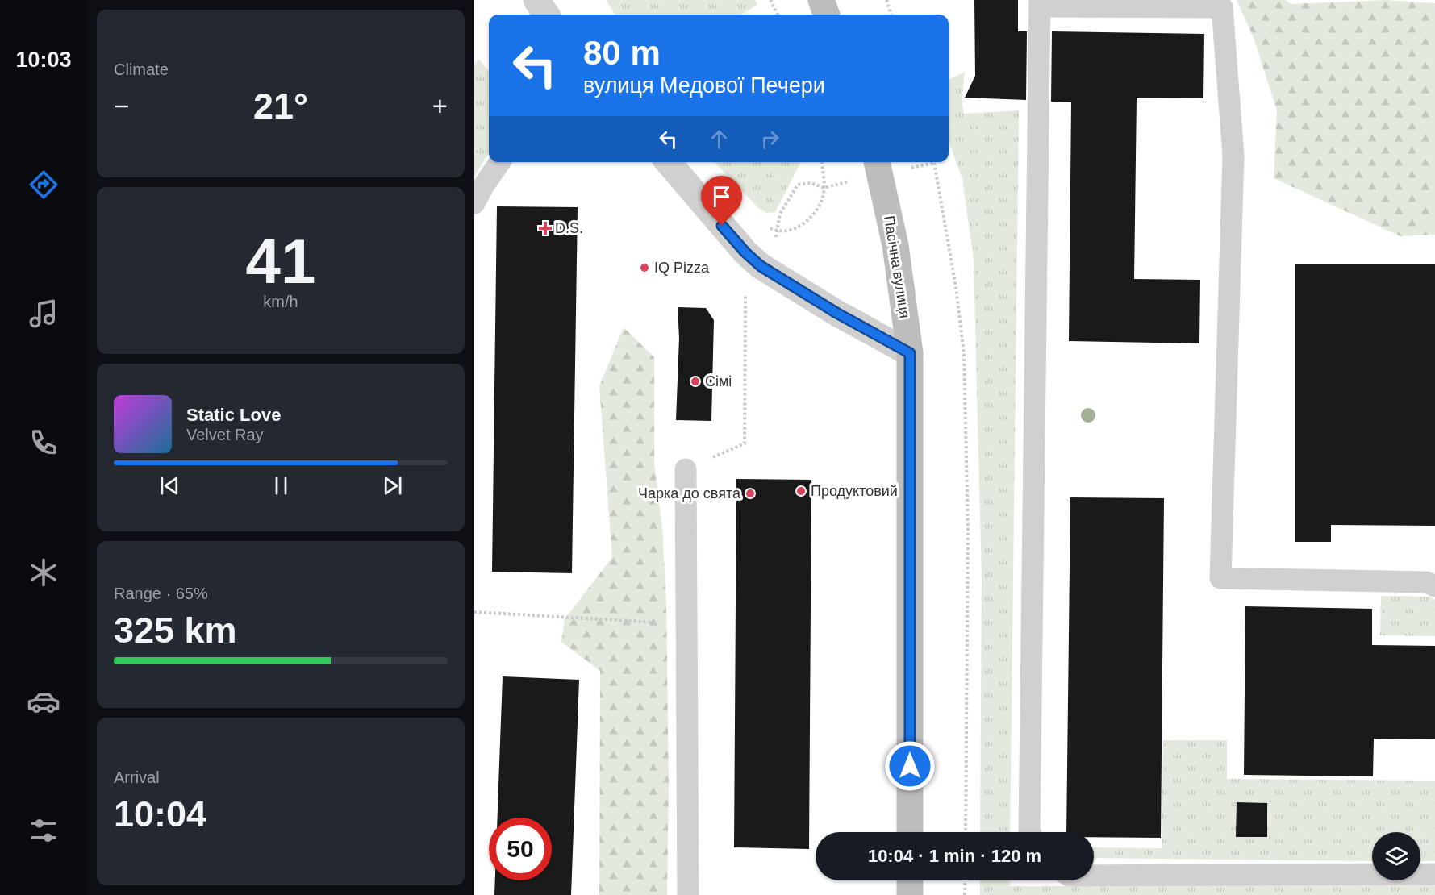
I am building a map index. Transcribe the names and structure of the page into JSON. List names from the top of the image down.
{
  "streets": {
    "main road": ["Пасічна вулиця"]
  },
  "places": {
    "health": ["D.S."],
    "other": [
      "IQ Pizza",
      "Сімі",
      "Продуктовий",
      "Чарка до свята"
    ]
  },
  "page": {
    "tabs": "10:03",
    "tile": [
      "Climate",
      ["41", "km/h"],
      ["Range · 65%", "325 km"],
      ["Arrival", "10:04"]
    ],
    "turn": ["80 m", "вулиця Медової Печери"],
    "heat": ["−", "21°", "+"],
    "song": ["Static Love", "Velvet Ray"],
    "limit": "50",
    "trip": "10:04 · 1 min · 120 m"
  }
}
